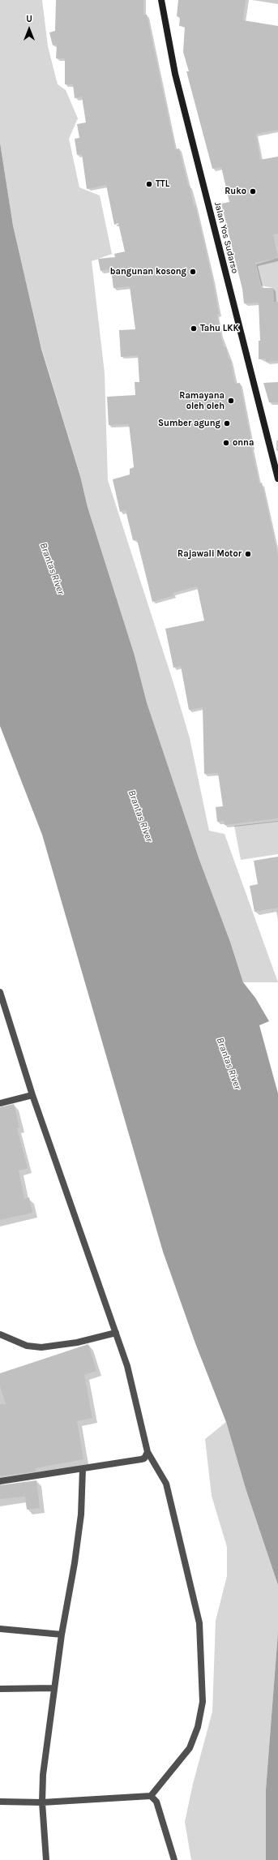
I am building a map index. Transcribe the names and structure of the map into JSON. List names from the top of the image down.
{
  "streets": {
    "main road": ["Jalan Yos Sudarso"]
  },
  "water": ["Brantas River"],
  "places": [
    "TTL",
    "Ruko",
    "bangunan kosong",
    "Tahu LKK",
    "Ramayana oleh oleh",
    "Sumber agung",
    "onna",
    "Rajawali Motor"
  ],
  "north": "top"
}
